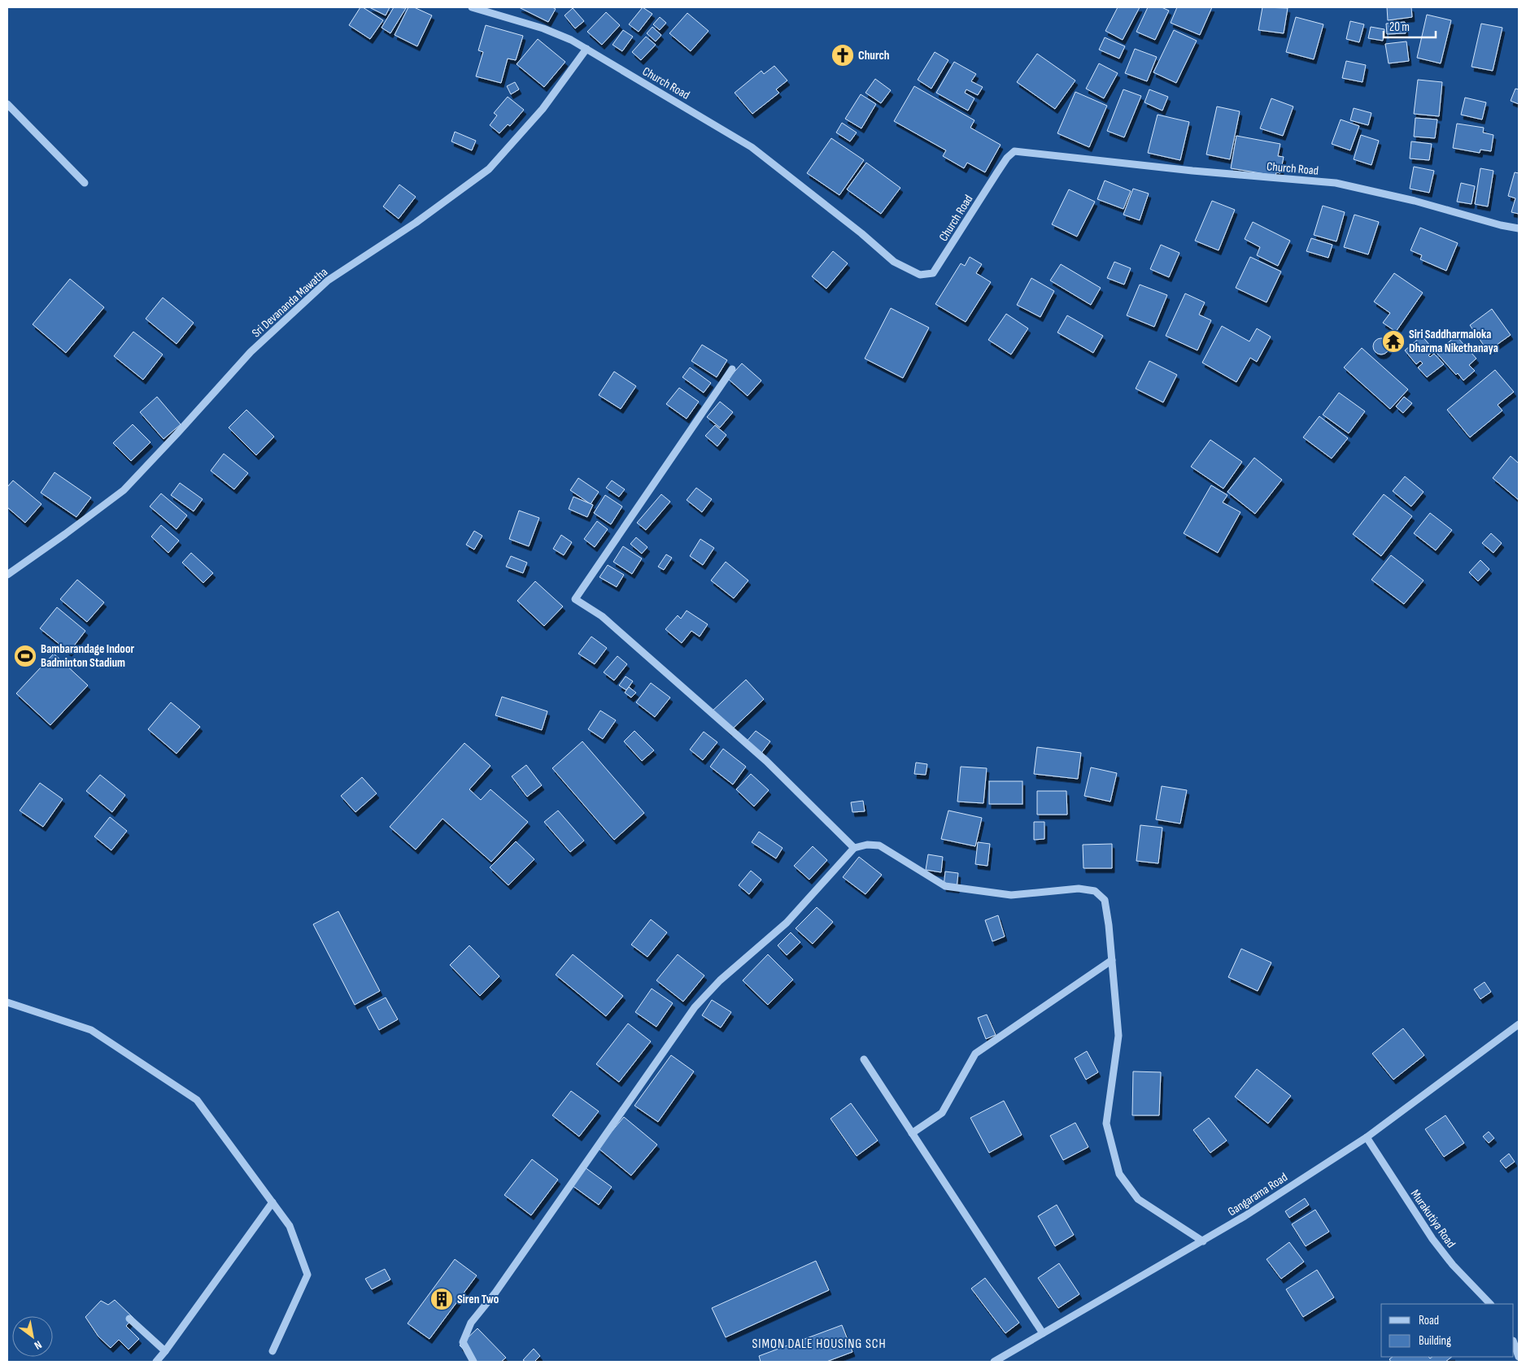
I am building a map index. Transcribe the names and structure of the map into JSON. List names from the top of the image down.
{
  "streets": {
    "street": [
      "Church Road",
      "Sri Devananda Mawatha",
      "Gangarama Road",
      "Murakutiya Road"
    ]
  },
  "crossings": [
    ["Church Road", "Sri Devananda Mawatha"],
    ["Gangarama Road", "Murakutiya Road"]
  ],
  "districts": ["SIMON DALE HOUSING SCH"],
  "places": {
    "church": ["Church"],
    "temple": ["Siri Saddharmaloka Dharma Nikethanaya"],
    "sports": ["Bambarandage Indoor Badminton Stadium"],
    "building": ["Siren Two"]
  },
  "legend": ["Road", "Building"],
  "scale_bar": "20 m",
  "north": "bottom right"
}
